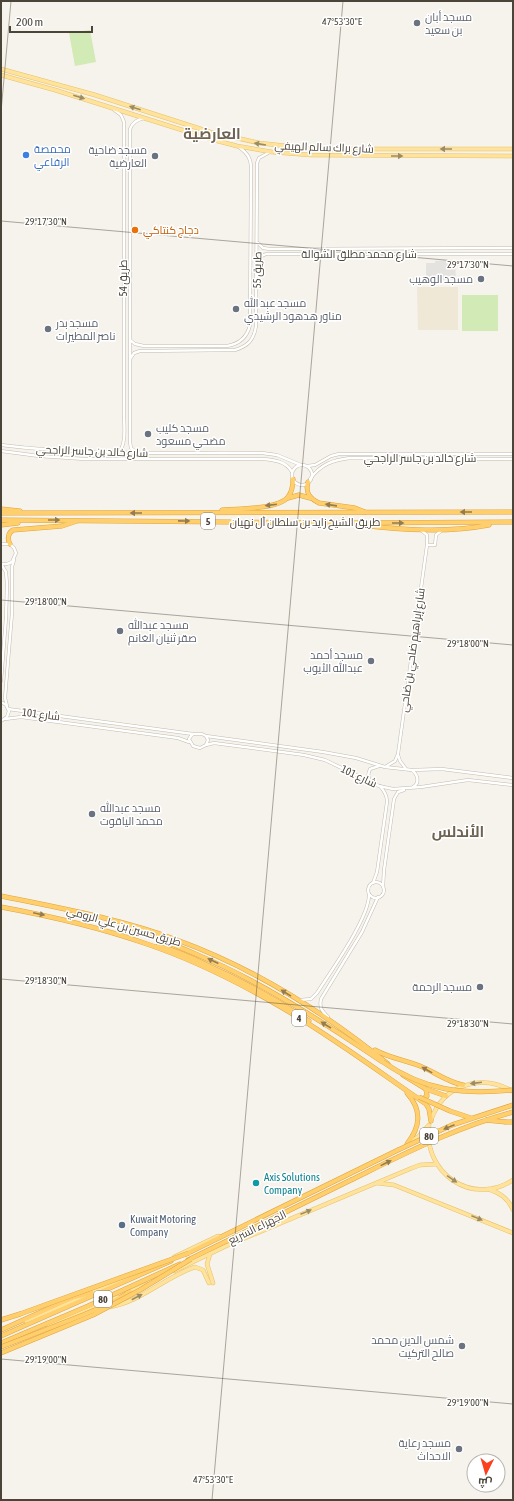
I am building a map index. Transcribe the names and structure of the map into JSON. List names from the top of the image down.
{
  "streets": {
    "highway": [
      "5",
      "طريق الشيخ زايد بن سلطان آل نهيان",
      "طريق حسين بن علي الرومي",
      "4",
      "80",
      "الجهراء السريع"
    ],
    "main road": ["شارع براك سالم الهيفي"],
    "street": [
      "شارع محمد مطلق الشوالة",
      "طريق 55",
      "طريق 54",
      "شارع خالد بن جاسر الراجحي",
      "شارع إبراهيم ضاحي بن ضاحي",
      "شارع 101"
    ]
  },
  "crossings": [
    ["شارع براك سالم الهيفي", "طريق 55"],
    ["شارع براك سالم الهيفي", "طريق 54"],
    ["شارع محمد مطلق الشوالة", "طريق 55"],
    ["طريق 55", "طريق 54"],
    ["طريق 54", "شارع خالد بن جاسر الراجحي"],
    ["طريق حسين بن علي الرومي", "80"],
    ["طريق حسين بن علي الرومي", "الجهراء السريع"],
    ["80", "الجهراء السريع"]
  ],
  "districts": ["العارضية", "الأندلس"],
  "places": [
    "مسجد أبان بن سعيد",
    "محمصة الرفاعي",
    "مسجد ضاحية العارضية",
    "دجاج كنتاكي",
    "مسجد الوهيب",
    "مسجد عبد الله مناور هدهود الرشيدي",
    "مسجد بدر ناصر المطيرات",
    "مسجد كليب مضحي مسعود",
    "مسجد عبدالله صقر ثنيان الغانم",
    "مسجد أحمد عبدالله الأيوب",
    "مسجد عبدالله محمد الياقوت",
    "مسجد الرحمة",
    "Axis Solutions Company",
    "Kuwait Motoring Company",
    "شمس الدين محمد صالح التركيت",
    "مسجد رعاية الاحداث"
  ],
  "scale_bar": "200 m",
  "north": "bottom",
  "coordinates": [
    "47°53'30\"E",
    "29°17'30\"N",
    "29°18'00\"N",
    "29°18'30\"N",
    "29°19'00\"N"
  ]
}
